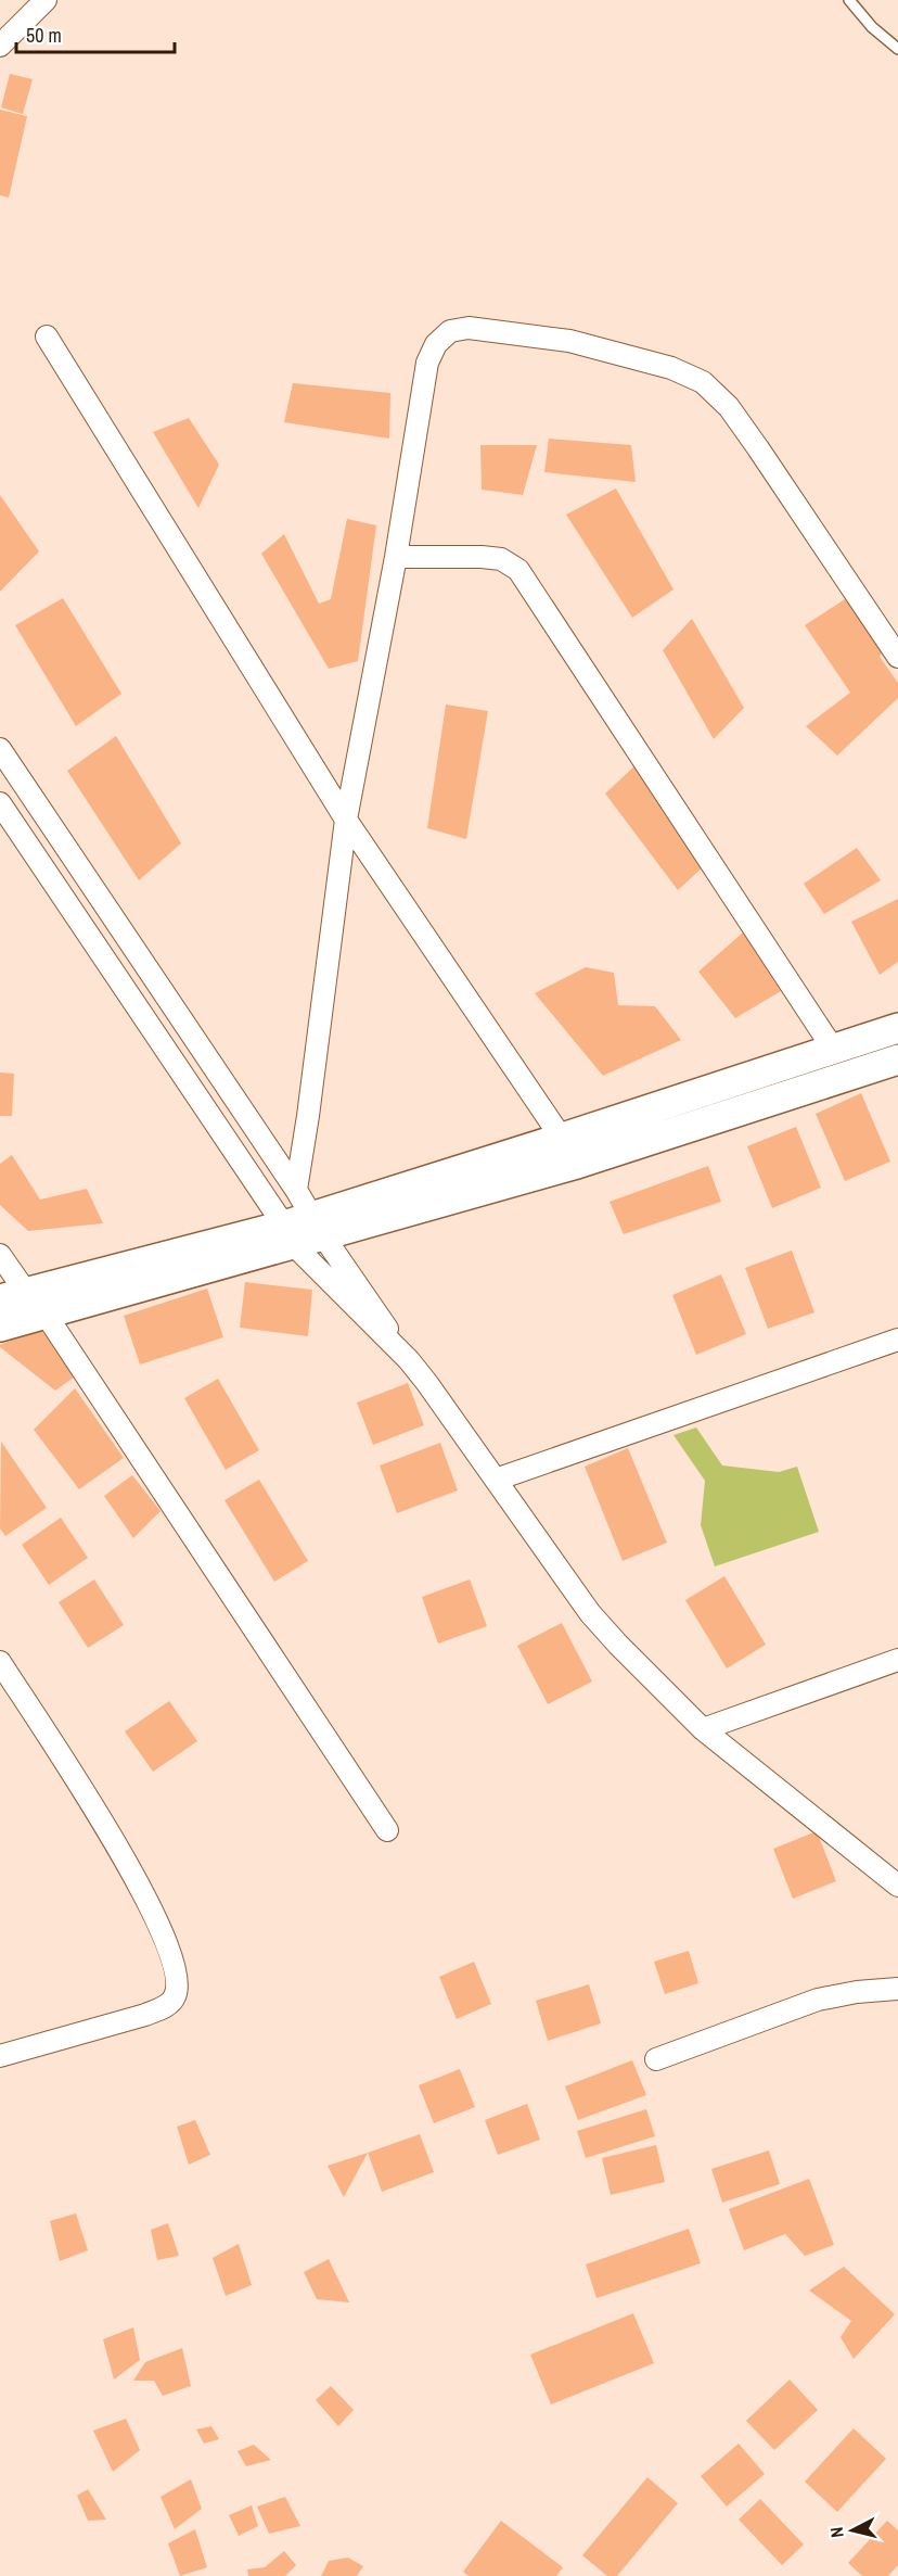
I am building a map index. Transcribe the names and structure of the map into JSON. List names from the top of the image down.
{
  "scale_bar": "50 m",
  "north": "left"
}
